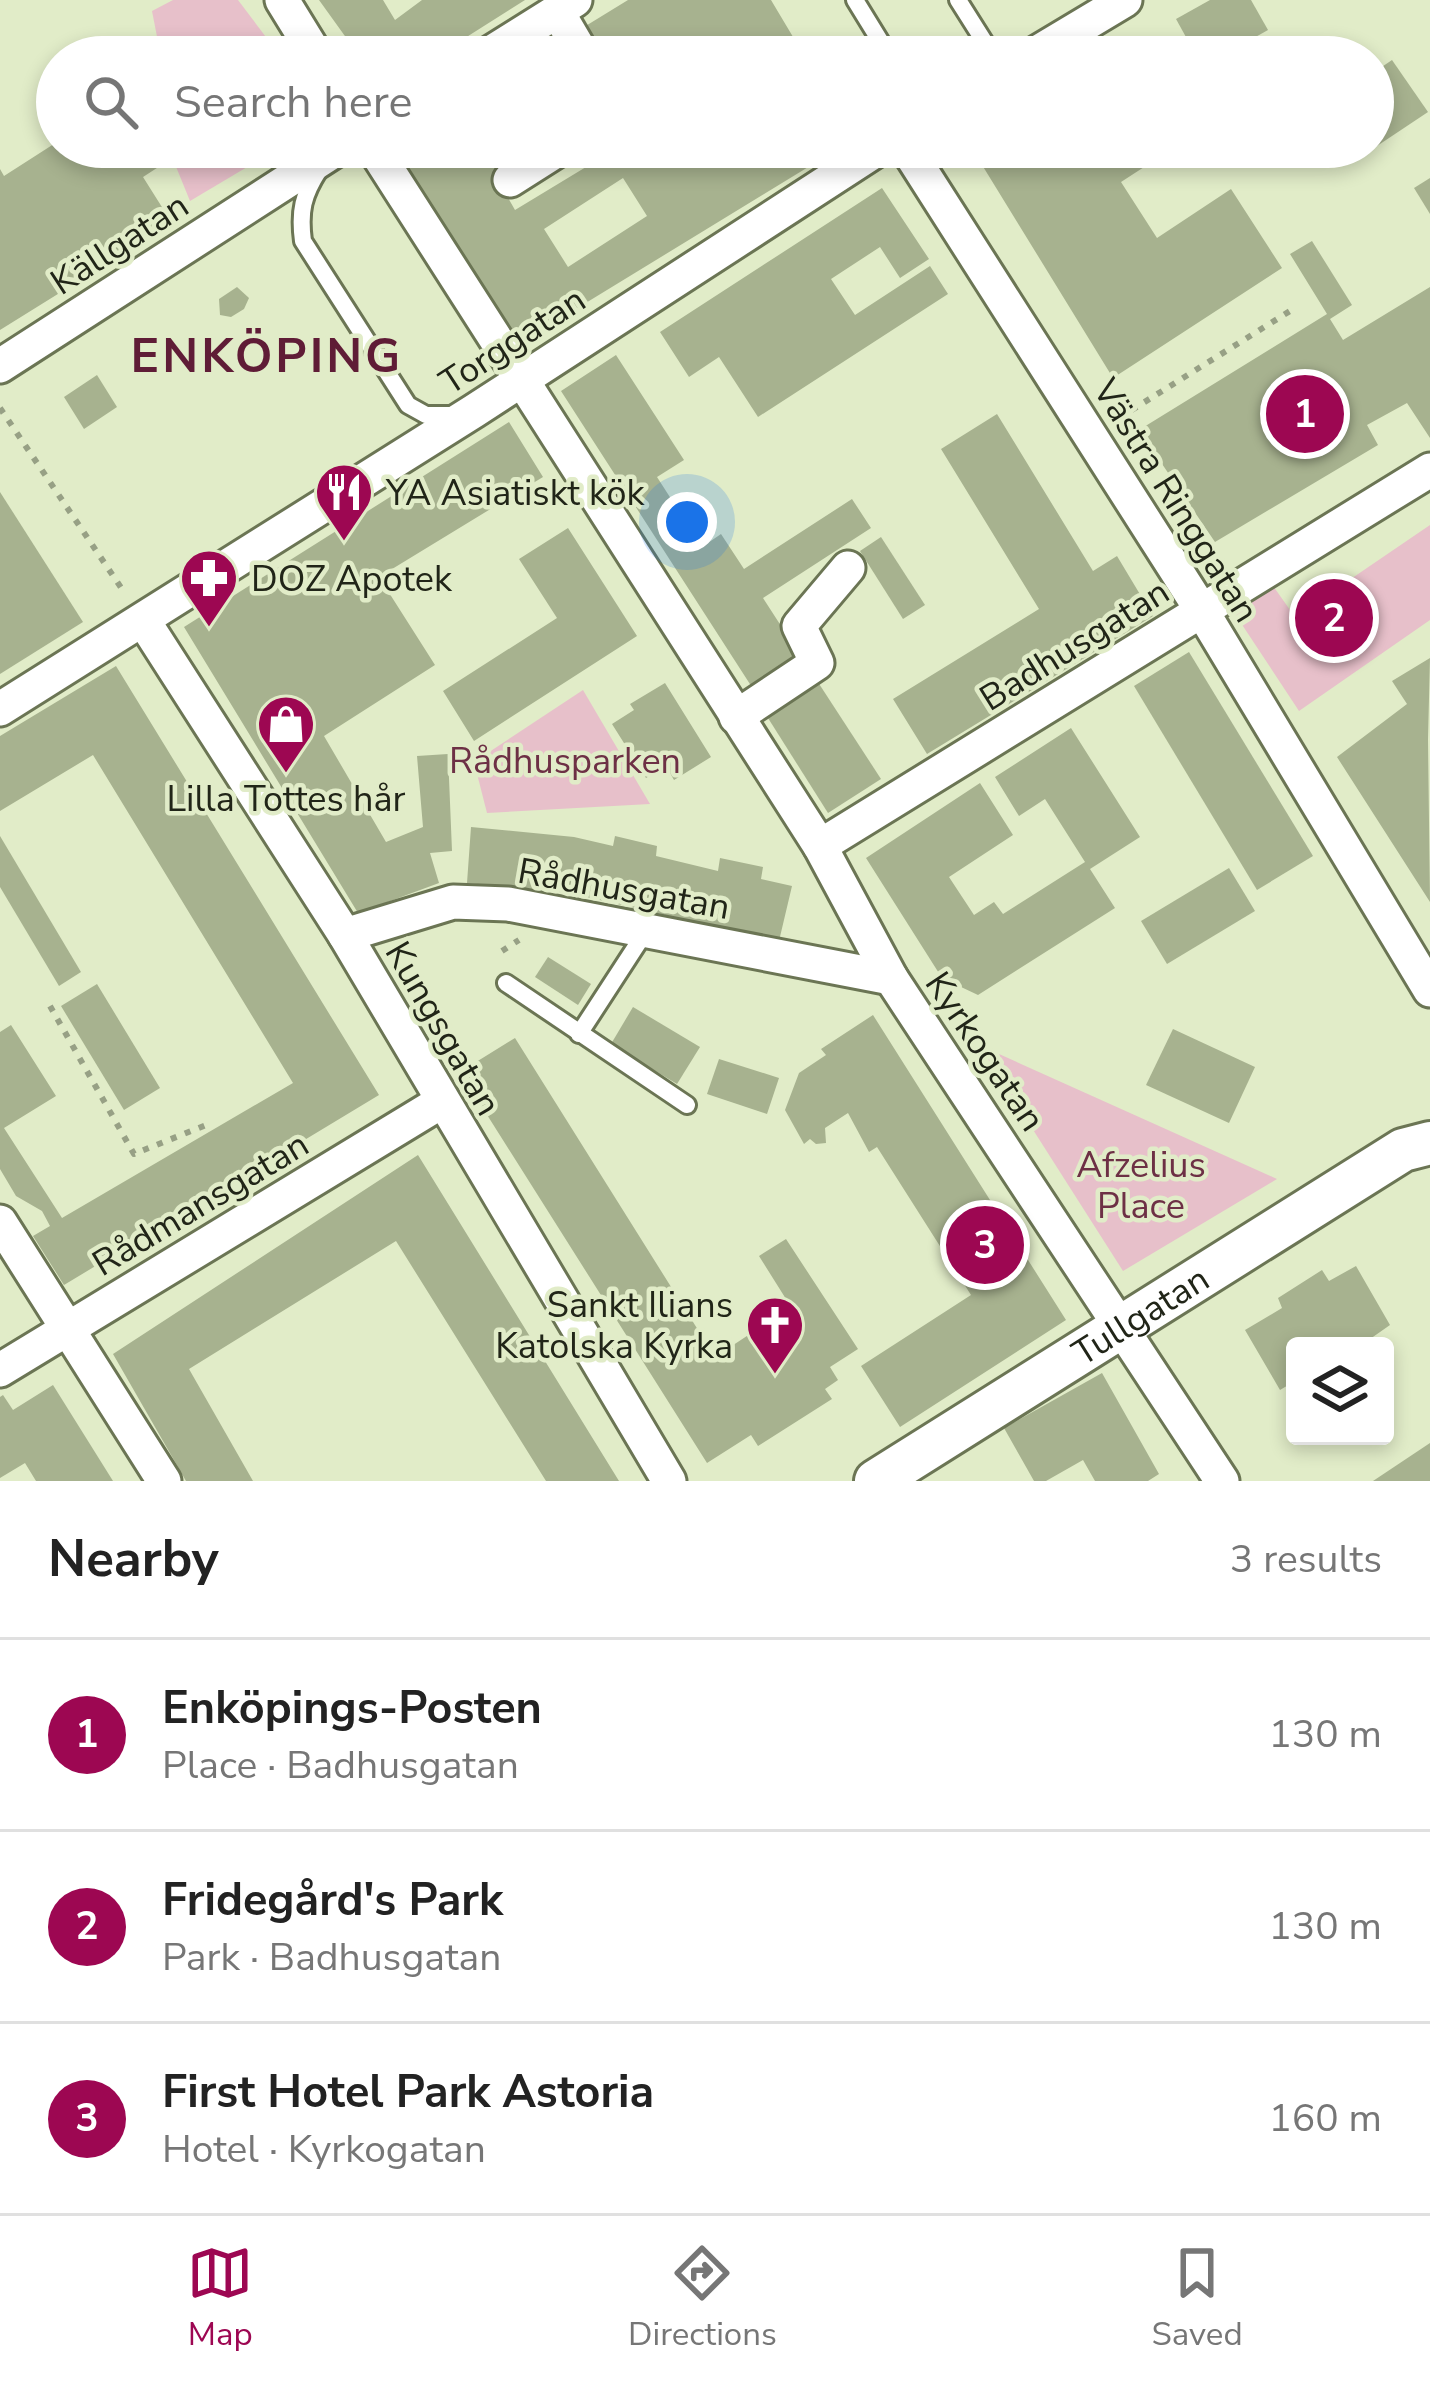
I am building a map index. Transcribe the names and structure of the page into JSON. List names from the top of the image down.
{
  "streets": {
    "street": [
      "Källgatan",
      "Torggatan",
      "Västra Ringgatan",
      "Badhusgatan",
      "Rådhusgatan",
      "Kungsgatan",
      "Kyrkogatan",
      "Rådmansgatan",
      "Tullgatan"
    ]
  },
  "crossings": [
    ["Torggatan", "Kungsgatan"],
    ["Torggatan", "Kyrkogatan"],
    ["Västra Ringgatan", "Badhusgatan"],
    ["Badhusgatan", "Kyrkogatan"],
    ["Rådhusgatan", "Kungsgatan"],
    ["Rådhusgatan", "Kyrkogatan"],
    ["Kungsgatan", "Rådmansgatan"],
    ["Kyrkogatan", "Tullgatan"]
  ],
  "districts": ["ENKÖPING"],
  "parks": ["Rådhusparken", "Afzelius Place"],
  "places": {
    "restaurant": ["YA Asiatiskt kök"],
    "pharmacy": ["DOZ Apotek"],
    "shop": ["Lilla Tottes hår"],
    "church": ["Sankt Ilians Katolska Kyrka"]
  },
  "page": {
    "search": "Search here",
    "pins": ["1", "2", "3"],
    "heading": ["Nearby", "3 results"],
    "list": [
      {
        "mark": "1",
        "name": "Enköpings-Posten",
        "note": "Place · Badhusgatan",
        "value": "130 m"
      },
      {
        "mark": "2",
        "name": "Fridegård's Park",
        "note": "Park · Badhusgatan",
        "value": "130 m"
      },
      {
        "mark": "3",
        "name": "First Hotel Park Astoria",
        "note": "Hotel · Kyrkogatan",
        "value": "160 m"
      }
    ],
    "nav": ["Map", "Directions", "Saved"]
  }
}
